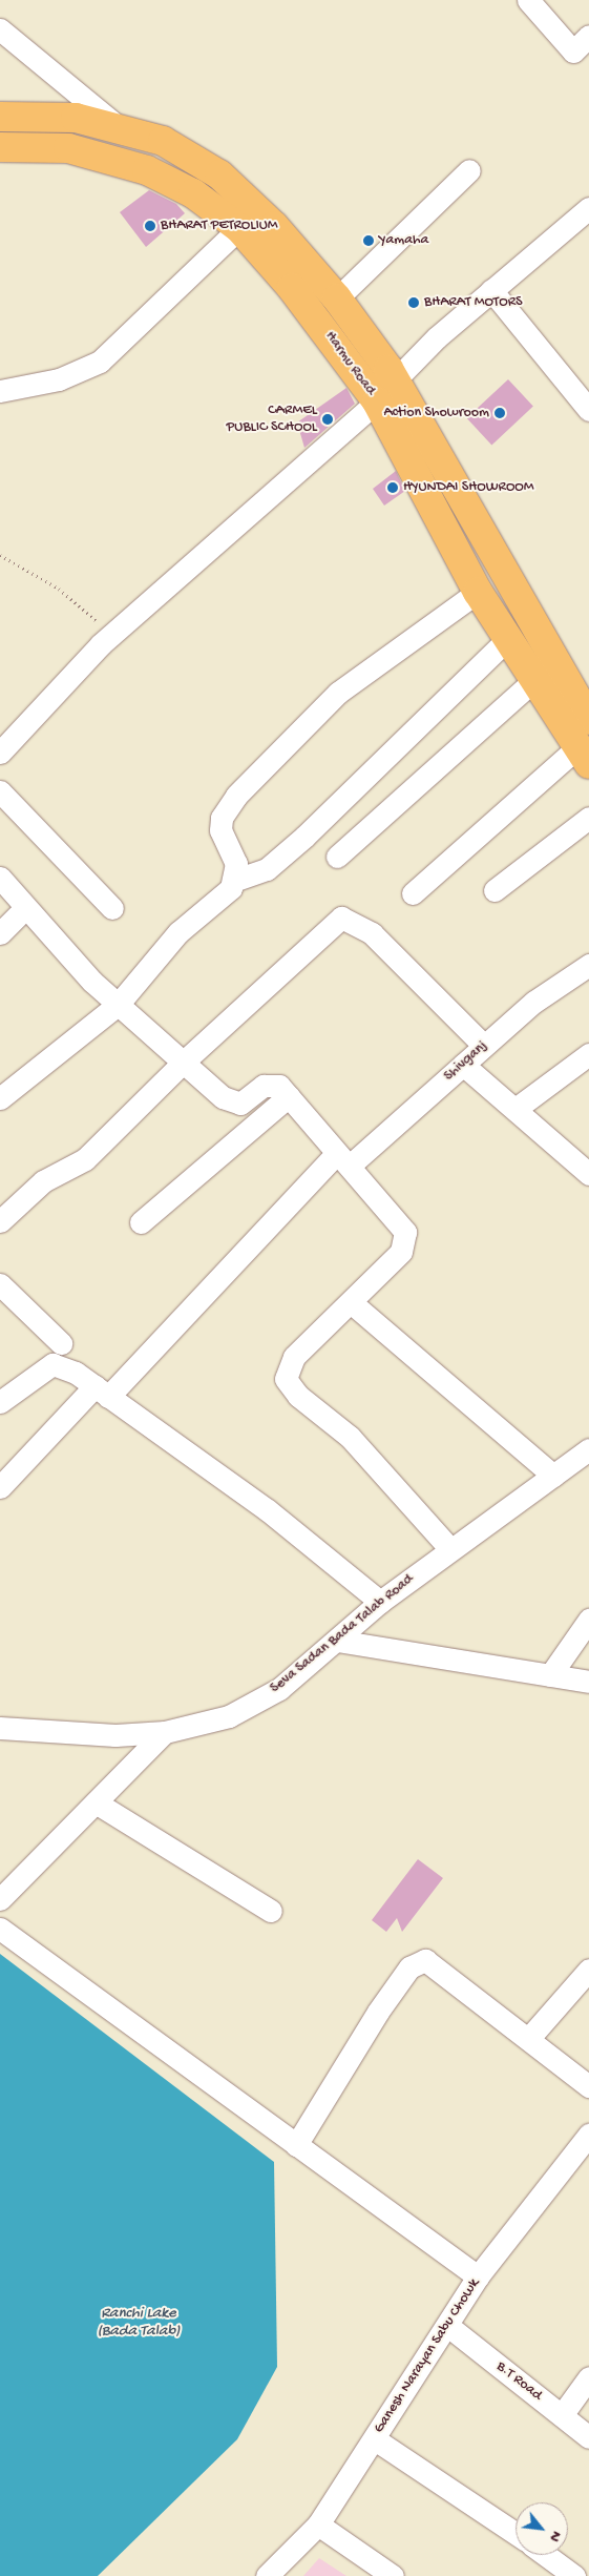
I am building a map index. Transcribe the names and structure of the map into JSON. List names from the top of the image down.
{
  "streets": {
    "main road": ["Harmu Road"],
    "street": [
      "Shivganj",
      "Seva Sadan Bada Talab Road",
      "Ganesh Narayan Sabu Chowk",
      "B.T Road"
    ]
  },
  "crossings": [
    ["Ganesh Narayan Sabu Chowk", "B.T Road"]
  ],
  "water": ["Ranchi Lake (Bada Talab)"],
  "places": [
    "BHARAT PETROLIUM",
    "Yamaha",
    "BHARAT MOTORS",
    "Action Showroom",
    "CARMEL PUBLIC SCHOOL",
    "HYUNDAI SHOWROOM"
  ],
  "north": "bottom right"
}
